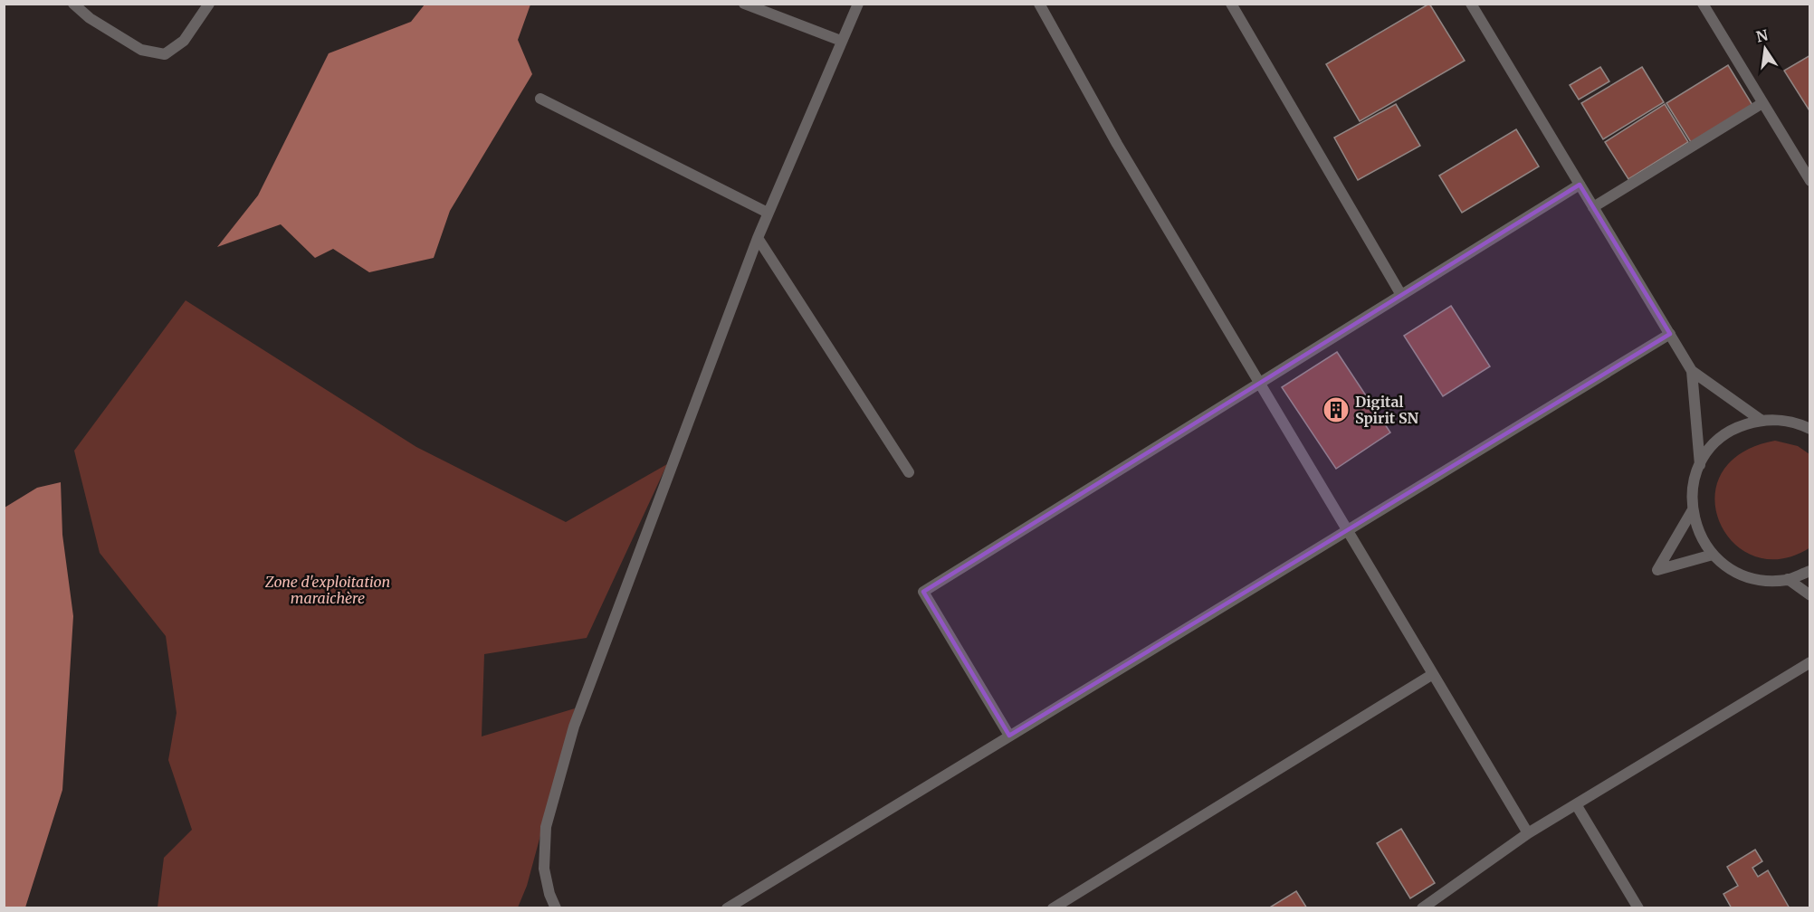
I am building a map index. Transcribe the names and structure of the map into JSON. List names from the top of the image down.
{
  "parks": ["Zone d'exploitation maraichère"],
  "places": {
    "building": ["Digital Spirit SN"]
  },
  "north": "top"
}
